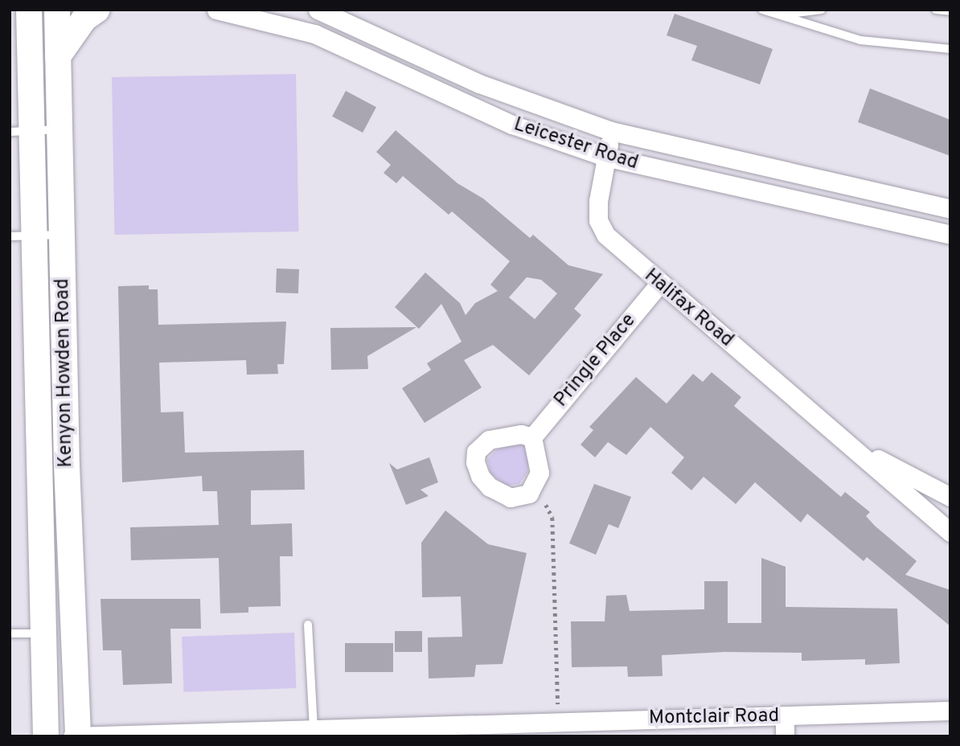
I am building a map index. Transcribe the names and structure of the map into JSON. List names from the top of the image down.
{
  "streets": {
    "street": [
      "Leicester Road",
      "Halifax Road",
      "Pringle Place",
      "Kenyon Howden Road",
      "Montclair Road"
    ]
  },
  "crossings": [
    ["Leicester Road", "Halifax Road"],
    ["Halifax Road", "Pringle Place"],
    ["Kenyon Howden Road", "Montclair Road"]
  ]
}
